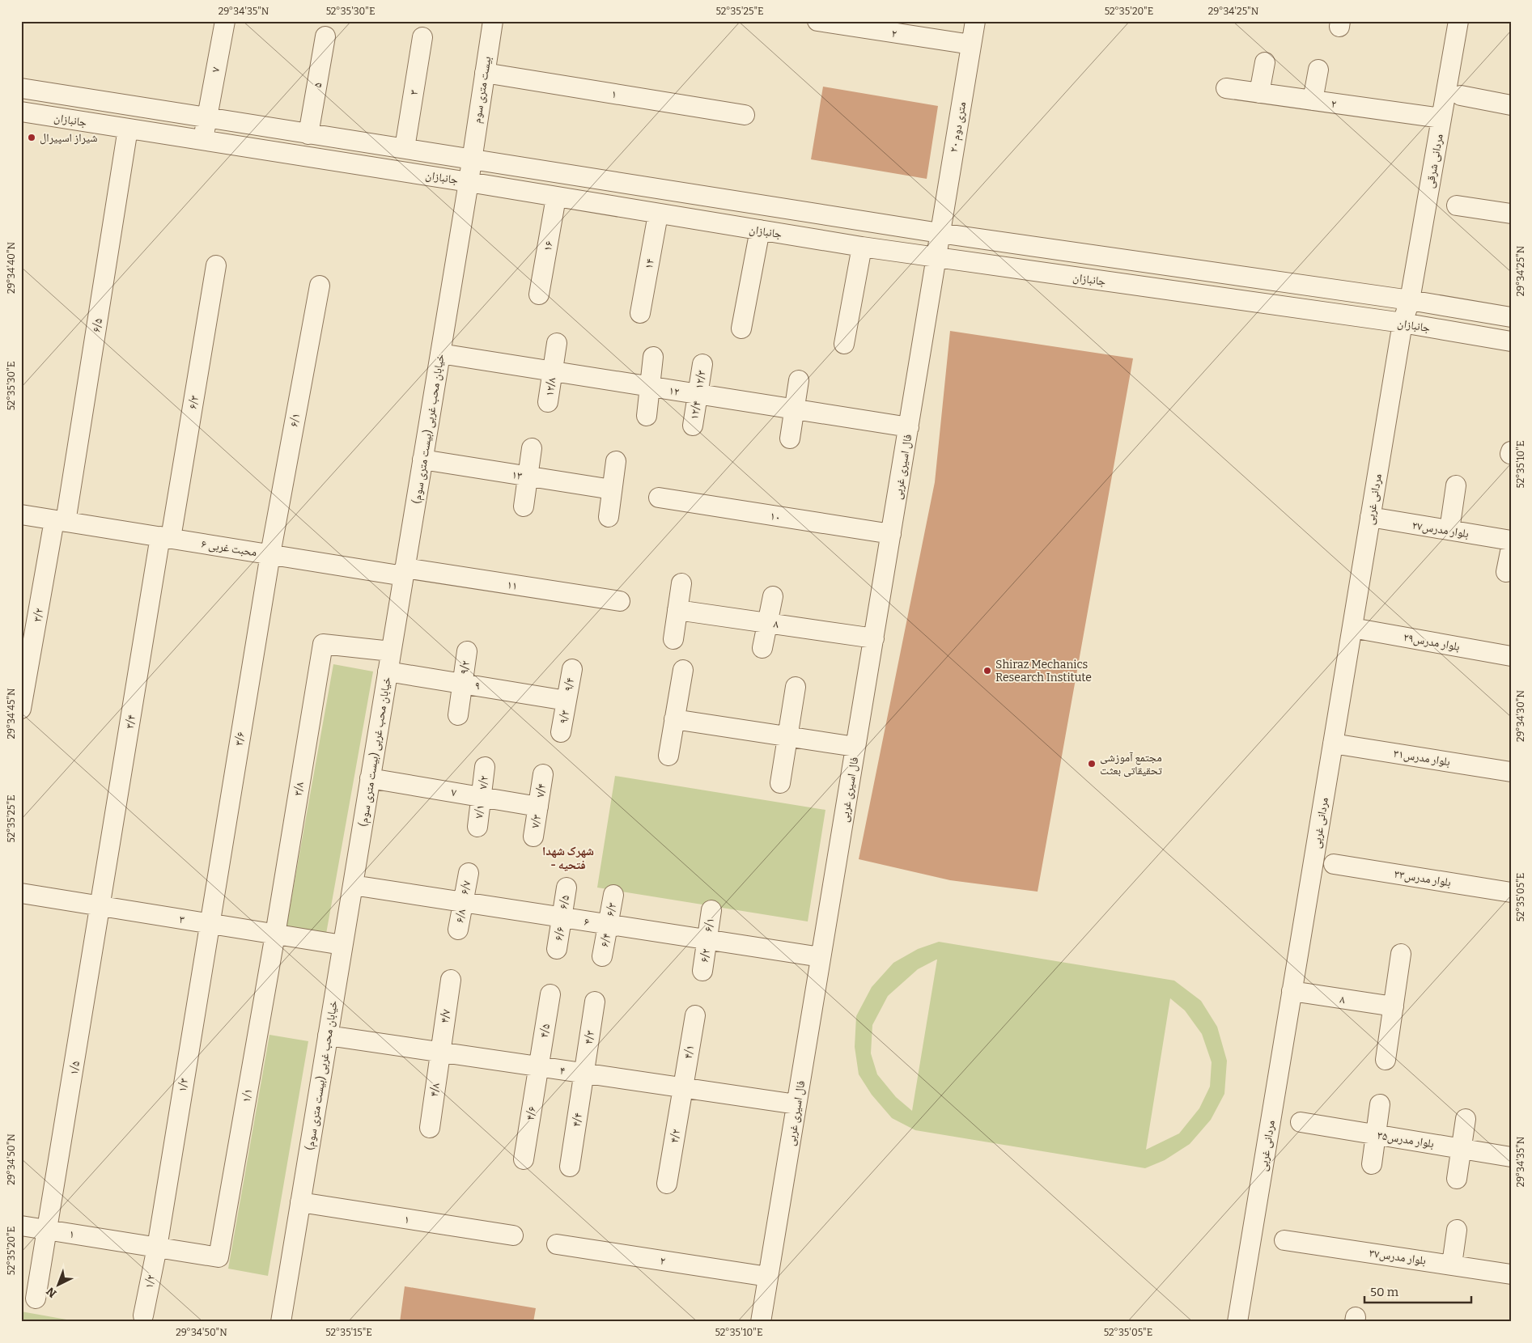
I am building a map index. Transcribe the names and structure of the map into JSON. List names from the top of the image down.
{
  "streets": {
    "street": [
      "۲",
      "۷",
      "۵",
      "بیست متری سوم",
      "۳",
      "۱",
      "جانبازان",
      "۲۰ متری دوم",
      "مردانی شرقی",
      "۱۶",
      "۱۴",
      "۶/۵",
      "۱۲/۳",
      "۱۲/۸",
      "۱۲",
      "۶/۳",
      "۱۲/۴",
      "۶/۱",
      "خیابان محب غربی (بیست متری سوم)",
      "فال اسیری غربی",
      "۱۳",
      "مردانی غربی",
      "۱۰",
      "بلوار مدرس۲۷",
      "محبت غربی ۶",
      "۱۱",
      "۳/۲",
      "۸",
      "۲۹بلوار مدرس",
      "۹/۲",
      "۹/۴",
      "۹",
      "۹/۳",
      "۳/۴",
      "۳/۶",
      "بلوار مدرس۳۱",
      "۷/۲",
      "۳/۸",
      "۷/۴",
      "۷/۱",
      "۷/۳",
      "بلوار مدرس۳۳",
      "۶/۷",
      "۶/۸",
      "۶",
      "۶/۶",
      "۶/۴",
      "۶/۲",
      "۴/۷",
      "۴/۵",
      "۴/۳",
      "۴/۱",
      "۱/۵",
      "۴",
      "۱/۳",
      "۴/۸",
      "۱/۱",
      "۴/۶",
      "۴/۴",
      "۴/۲",
      "بلوار مدرس۳۵",
      "بلوار مدرس۳۷",
      "۱/۲"
    ]
  },
  "crossings": [
    ["۲", "۲۰ متری دوم"],
    ["۲", "مردانی شرقی"],
    ["۲", "فال اسیری غربی"],
    ["۷", "جانبازان"],
    ["۷", "خیابان محب غربی (بیست متری سوم)"],
    ["۷", "۷/۲"],
    ["۷", "۷/۴"],
    ["۷", "۷/۱"],
    ["۷", "۷/۳"],
    ["۵", "جانبازان"],
    ["بیست متری سوم", "۱"],
    ["بیست متری سوم", "جانبازان"],
    ["بیست متری سوم", "خیابان محب غربی (بیست متری سوم)"],
    ["۳", "جانبازان"],
    ["۳", "خیابان محب غربی (بیست متری سوم)"],
    ["۳", "۳/۴"],
    ["۳", "۳/۶"],
    ["۳", "۳/۸"],
    ["۳", "۱/۵"],
    ["۳", "۱/۳"],
    ["۳", "۱/۱"],
    ["۱", "خیابان محب غربی (بیست متری سوم)"],
    ["۱", "۱/۵"],
    ["۱", "۱/۳"],
    ["۱", "۱/۱"],
    ["۱", "۱/۲"],
    ["جانبازان", "۲۰ متری دوم"],
    ["جانبازان", "مردانی شرقی"],
    ["جانبازان", "۱۶"],
    ["جانبازان", "۱۴"],
    ["جانبازان", "۶/۵"],
    ["جانبازان", "خیابان محب غربی (بیست متری سوم)"],
    ["جانبازان", "فال اسیری غربی"],
    ["جانبازان", "مردانی غربی"],
    ["۲۰ متری دوم", "فال اسیری غربی"],
    ["مردانی شرقی", "مردانی غربی"],
    ["۶/۵", "محبت غربی ۶"],
    ["۶/۵", "۳/۲"],
    ["۶/۵", "۶"],
    ["۶/۵", "۶/۶"],
    ["۱۲/۳", "۱۲"],
    ["۱۲/۳", "۱۲/۴"],
    ["۱۲/۸", "۱۲"],
    ["۱۲", "۱۲/۴"],
    ["۱۲", "خیابان محب غربی (بیست متری سوم)"],
    ["۱۲", "فال اسیری غربی"],
    ["۶/۳", "محبت غربی ۶"],
    ["۶/۳", "۳/۴"],
    ["۶/۳", "۶"],
    ["۶/۳", "۶/۴"],
    ["۶/۱", "محبت غربی ۶"],
    ["۶/۱", "۳/۶"],
    ["۶/۱", "۶"],
    ["۶/۱", "۶/۲"],
    ["خیابان محب غربی (بیست متری سوم)", "۱۳"],
    ["خیابان محب غربی (بیست متری سوم)", "محبت غربی ۶"],
    ["خیابان محب غربی (بیست متری سوم)", "۱۱"],
    ["خیابان محب غربی (بیست متری سوم)", "۹"],
    ["خیابان محب غربی (بیست متری سوم)", "۳/۸"],
    ["خیابان محب غربی (بیست متری سوم)", "۶"],
    ["خیابان محب غربی (بیست متری سوم)", "۴"],
    ["فال اسیری غربی", "۱۰"],
    ["فال اسیری غربی", "۸"],
    ["فال اسیری غربی", "۶"],
    ["فال اسیری غربی", "۴"],
    ["مردانی غربی", "بلوار مدرس۲۷"],
    ["مردانی غربی", "۸"],
    ["مردانی غربی", "۲۹بلوار مدرس"],
    ["مردانی غربی", "بلوار مدرس۳۱"],
    ["محبت غربی ۶", "۱۱"],
    ["محبت غربی ۶", "۳/۲"],
    ["محبت غربی ۶", "۳/۴"],
    ["محبت غربی ۶", "۳/۶"],
    ["۹/۲", "۹"],
    ["۹/۴", "۹"],
    ["۹/۴", "۹/۳"],
    ["۹", "۹/۳"],
    ["۳/۴", "۱/۵"],
    ["۳/۶", "۱/۳"],
    ["۷/۲", "۷/۱"],
    ["۳/۸", "۱/۱"],
    ["۷/۴", "۷/۳"],
    ["۶/۷", "۶/۸"],
    ["۶/۷", "۶"],
    ["۶/۸", "۶"],
    ["۶", "۶/۶"],
    ["۶", "۶/۴"],
    ["۶", "۶/۲"],
    ["۴/۷", "۴"],
    ["۴/۷", "۴/۸"],
    ["۴/۵", "۴"],
    ["۴/۵", "۴/۶"],
    ["۴/۳", "۴"],
    ["۴/۳", "۴/۴"],
    ["۴/۱", "۴"],
    ["۴/۱", "۴/۲"],
    ["۴", "۴/۸"],
    ["۴", "۴/۶"],
    ["۴", "۴/۴"],
    ["۴", "۴/۲"],
    ["۱/۳", "۱/۲"]
  ],
  "districts": ["شهرک شهدا - فتحیه"],
  "places": ["شیراز اسپیرال", "Shiraz Mechanics Research Institute", "مجتمع آموزشی تحقیقاتی بعثت"],
  "scale_bar": "50 m",
  "north": "bottom left",
  "coordinates": [
    "29°34'35\"N",
    "52°35'30\"E",
    "52°35'25\"E",
    "52°35'20\"E",
    "29°34'25\"N",
    "29°34'40\"N",
    "52°35'10\"E",
    "29°34'45\"N",
    "29°34'30\"N",
    "52°35'05\"E",
    "29°34'50\"N",
    "52°35'15\"E"
  ]
}
